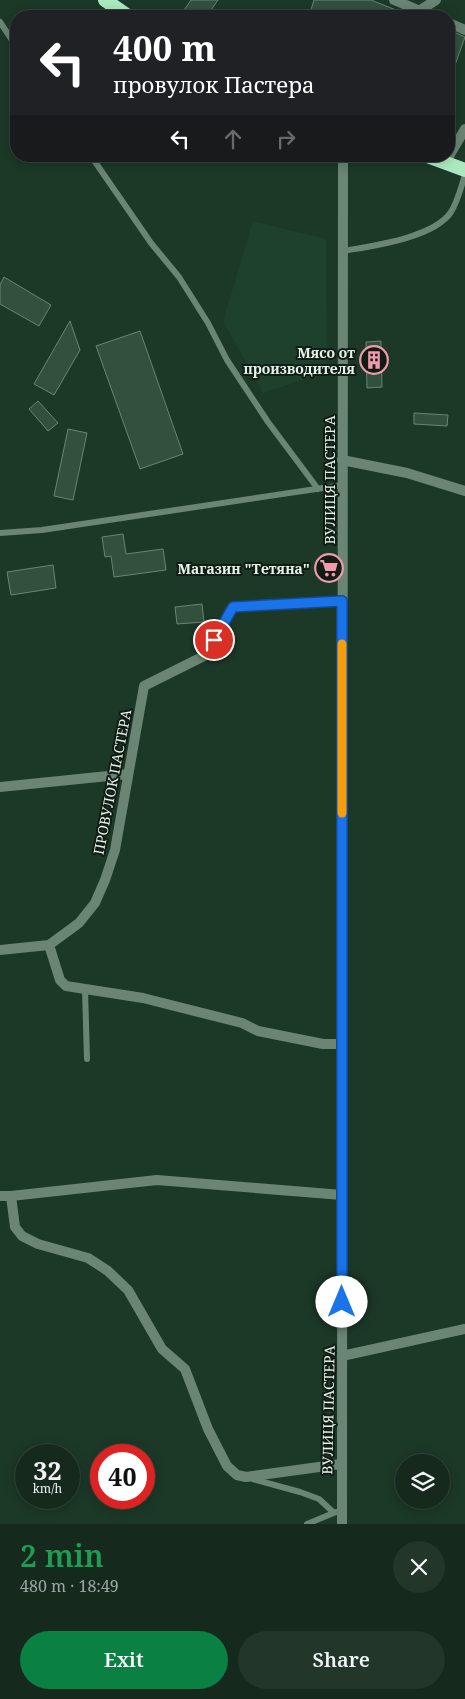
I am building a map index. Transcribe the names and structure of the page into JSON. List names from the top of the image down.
{
  "streets": {
    "street": ["ВУЛИЦЯ ПАСТЕРА", "ПРОВУЛОК ПАСТЕРА"]
  },
  "crossings": [
    ["ВУЛИЦЯ ПАСТЕРА", "ПРОВУЛОК ПАСТЕРА"]
  ],
  "places": {
    "building": ["Мясо от производителя"],
    "supermarket": ["Магазин \"Тетяна\""]
  },
  "page": {
    "turn": ["400 m", "провулок Пастера"],
    "speed": "32 km/h",
    "limit": "40",
    "heading": ["2 min", "480 m · 18:49"],
    "buttons": ["Exit", "Share"]
  }
}
